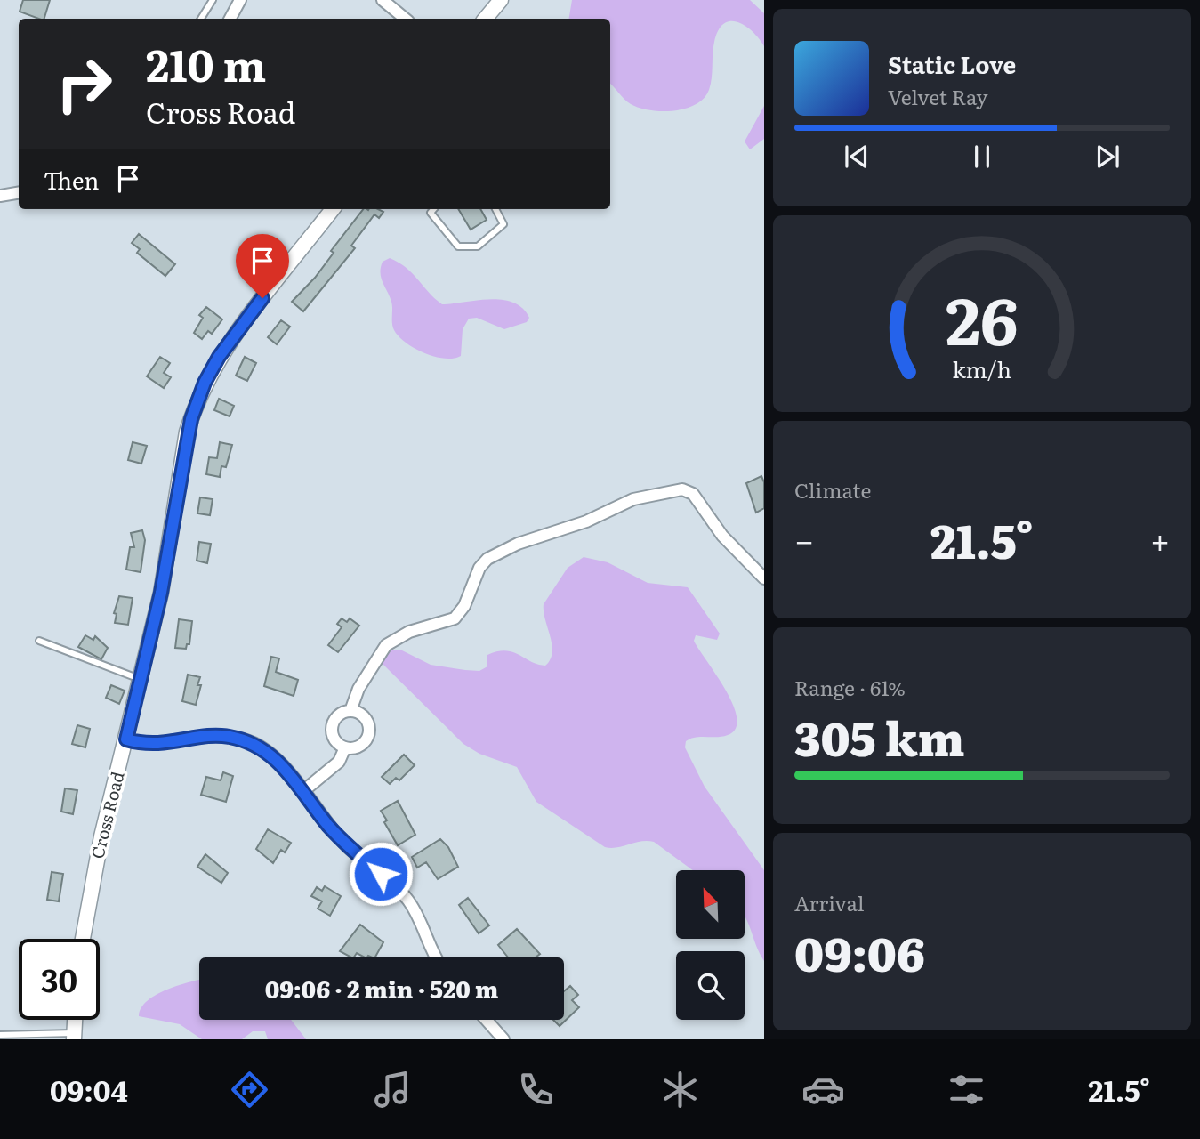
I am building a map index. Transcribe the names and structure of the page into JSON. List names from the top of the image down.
{
  "streets": {
    "street": ["Cross Road"]
  },
  "north": "top left",
  "page": {
    "turn": ["210 m", "Cross Road"],
    "song": ["Static Love", "Velvet Ray"],
    "then": "Then",
    "tile": [
      "Climate",
      ["Range · 61%", "305 km"],
      ["Arrival", "09:06"]
    ],
    "heat": ["−", "21.5°", "+"],
    "limit": "30",
    "trip": "09:06 · 2 min · 520 m",
    "tabs": ["09:04", "21.5°"],
    "gauge": ["26", "km/h"]
  }
}
